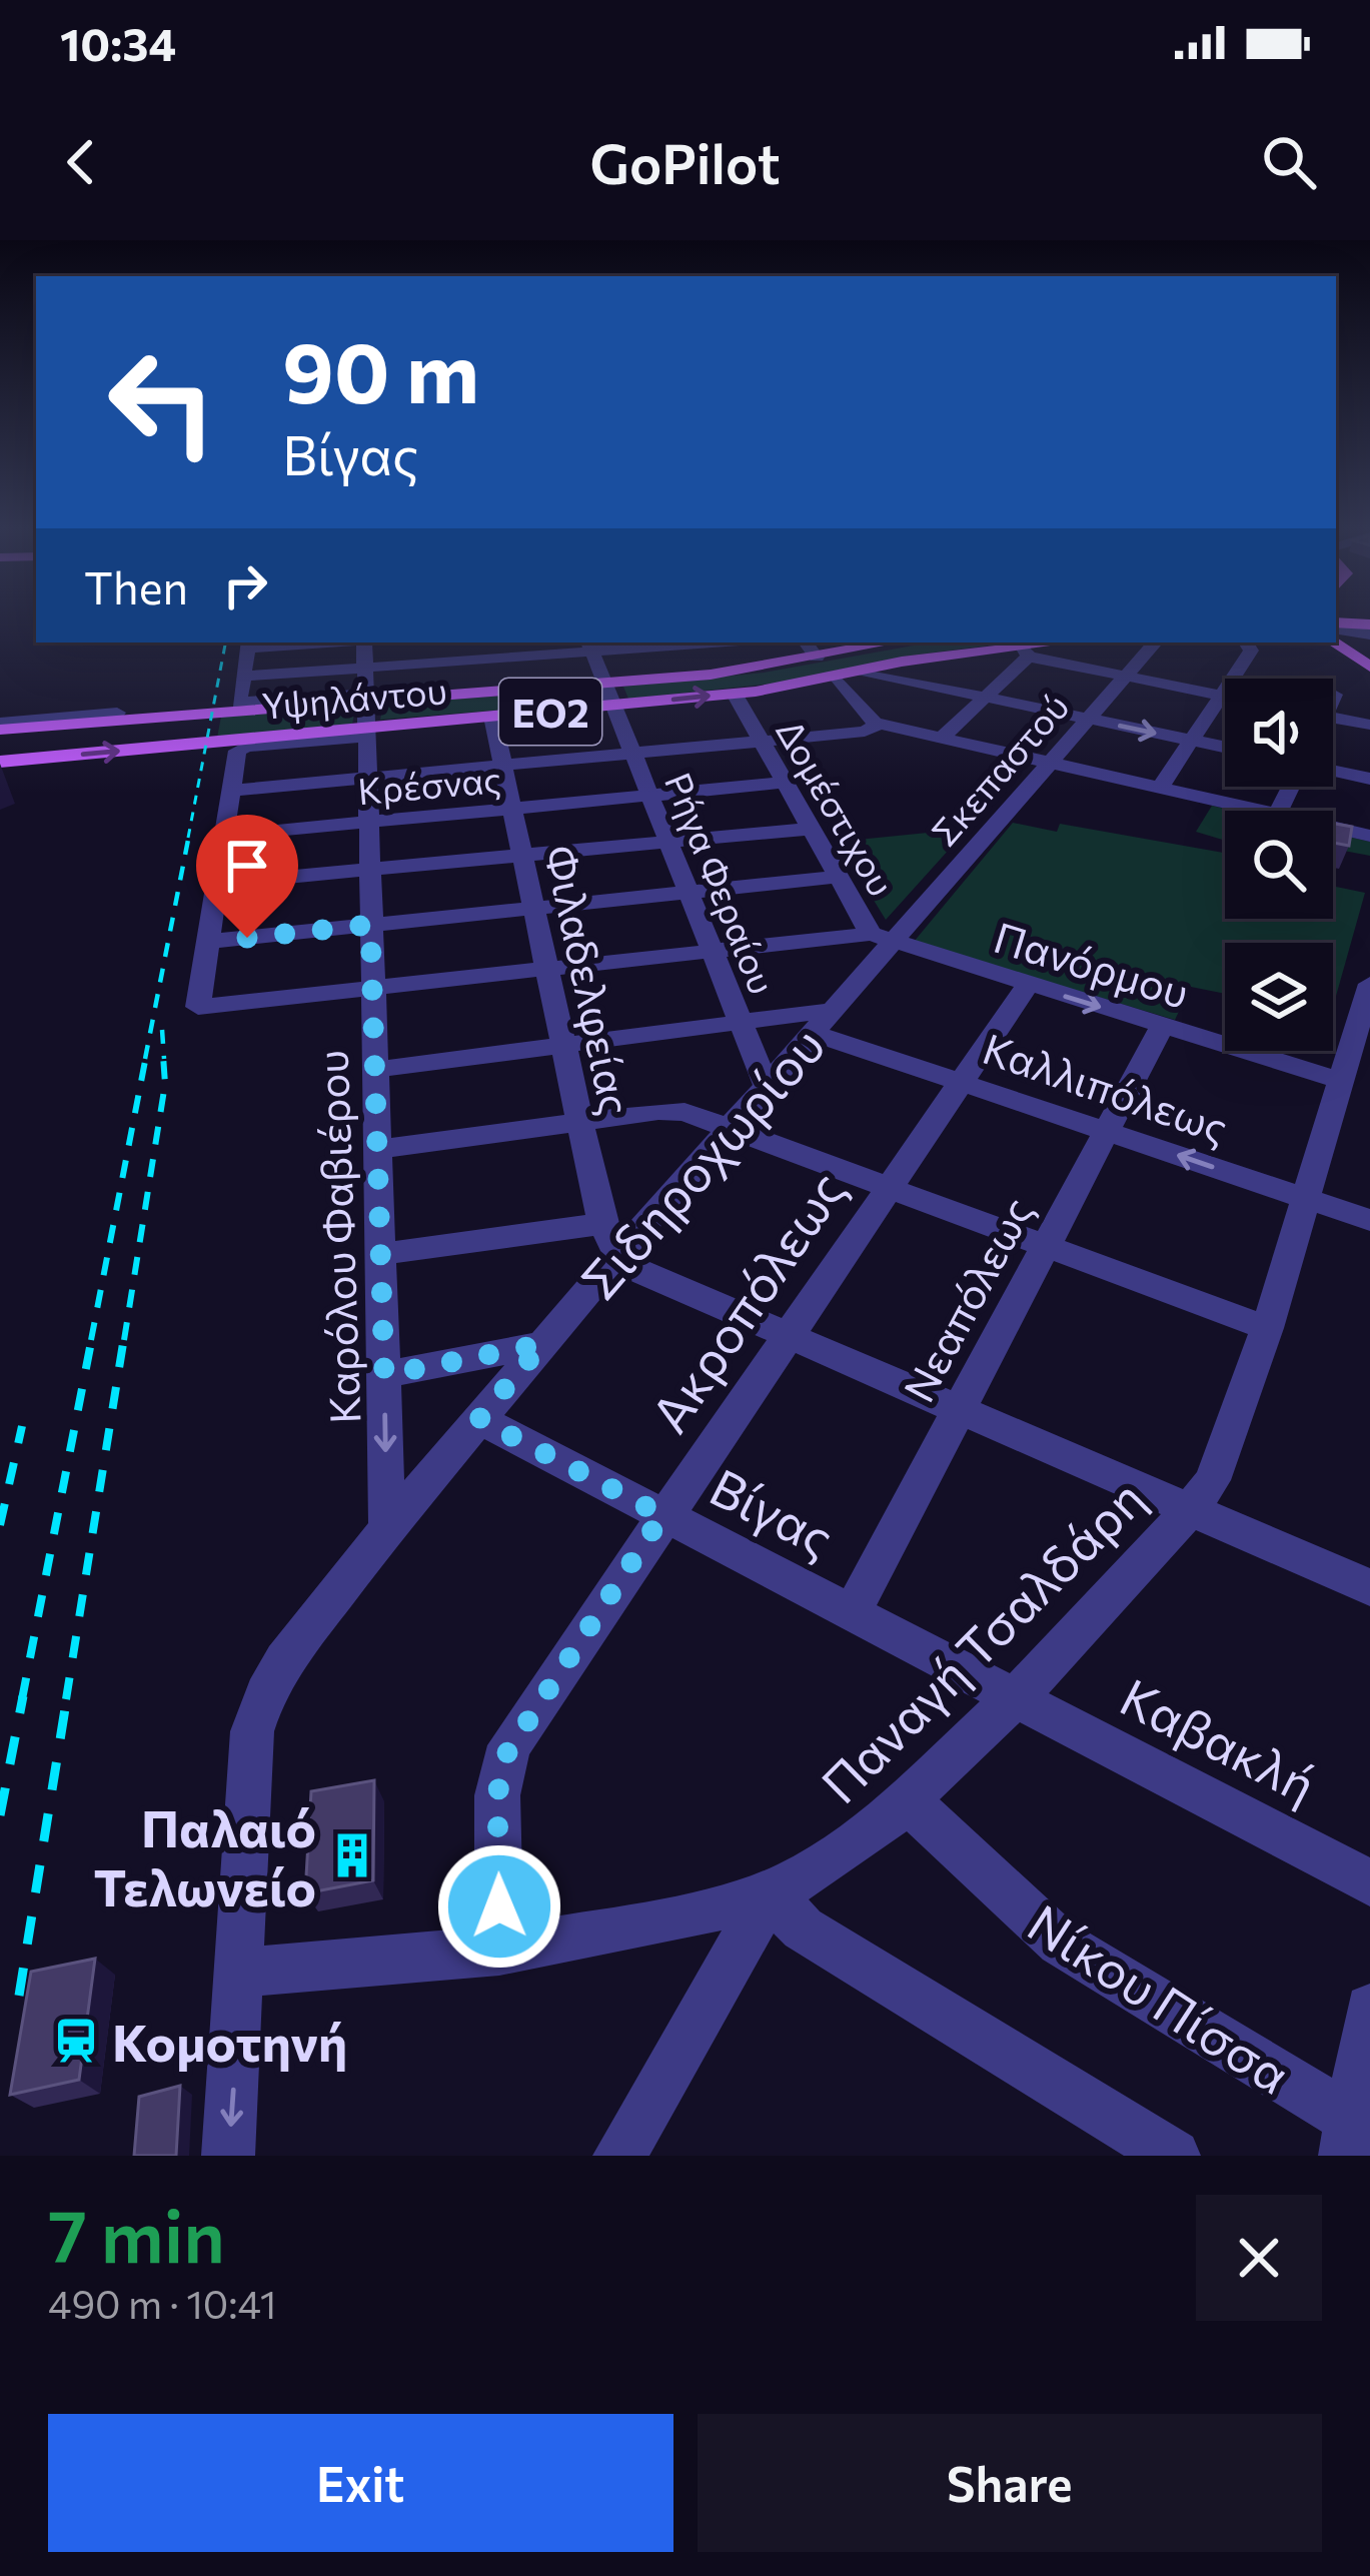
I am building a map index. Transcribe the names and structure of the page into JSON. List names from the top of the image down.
{
  "streets": {
    "main road": ["Υψηλάντου", "ΕΟ2"],
    "street": [
      "Σκεπαστού",
      "Κρέσνας",
      "Δομέστιχου",
      "Ρήγα Φεραίου",
      "Πανόρμου",
      "Φιλαδελφείας",
      "Καλλιπόλεως",
      "Σιδηροχωρίου",
      "Καρόλου Φαβιέρου",
      "Νεαπόλεως",
      "Ακροπόλεως",
      "Βίγας",
      "Παναγή Τσαλδάρη",
      "Καβακλή",
      "Νίκου Πίσσα"
    ]
  },
  "crossings": [
    ["Υψηλάντου", "Δομέστιχου"],
    ["Υψηλάντου", "Ρήγα Φεραίου"],
    ["Υψηλάντου", "Φιλαδελφείας"],
    ["Υψηλάντου", "Καρόλου Φαβιέρου"],
    ["Σκεπαστού", "Δομέστιχου"],
    ["Σκεπαστού", "Πανόρμου"],
    ["Σκεπαστού", "Σιδηροχωρίου"],
    ["Κρέσνας", "Δομέστιχου"],
    ["Κρέσνας", "Ρήγα Φεραίου"],
    ["Κρέσνας", "Φιλαδελφείας"],
    ["Κρέσνας", "Καρόλου Φαβιέρου"],
    ["Δομέστιχου", "Πανόρμου"],
    ["Δομέστιχου", "Σιδηροχωρίου"],
    ["Ρήγα Φεραίου", "Σιδηροχωρίου"],
    ["Πανόρμου", "Σιδηροχωρίου"],
    ["Πανόρμου", "Νεαπόλεως"],
    ["Πανόρμου", "Ακροπόλεως"],
    ["Πανόρμου", "Παναγή Τσαλδάρη"],
    ["Φιλαδελφείας", "Σιδηροχωρίου"],
    ["Καλλιπόλεως", "Σιδηροχωρίου"],
    ["Καλλιπόλεως", "Νεαπόλεως"],
    ["Καλλιπόλεως", "Ακροπόλεως"],
    ["Καλλιπόλεως", "Παναγή Τσαλδάρη"],
    ["Σιδηροχωρίου", "Καρόλου Φαβιέρου"],
    ["Σιδηροχωρίου", "Βίγας"],
    ["Σιδηροχωρίου", "Παναγή Τσαλδάρη"],
    ["Νεαπόλεως", "Βίγας"],
    ["Ακροπόλεως", "Βίγας"],
    ["Ακροπόλεως", "Παναγή Τσαλδάρη"],
    ["Βίγας", "Παναγή Τσαλδάρη"],
    ["Βίγας", "Καβακλή"],
    ["Παναγή Τσαλδάρη", "Καβακλή"],
    ["Παναγή Τσαλδάρη", "Νίκου Πίσσα"]
  ],
  "places": {
    "building": ["Παλαιό Τελωνείο"],
    "station": ["Κομοτηνή"]
  },
  "page": {
    "status": "10:34",
    "header": "GoPilot",
    "turn": ["90 m", "Βίγας"],
    "then": "Then",
    "heading": ["7 min", "490 m · 10:41"],
    "buttons": ["Exit", "Share"]
  }
}
